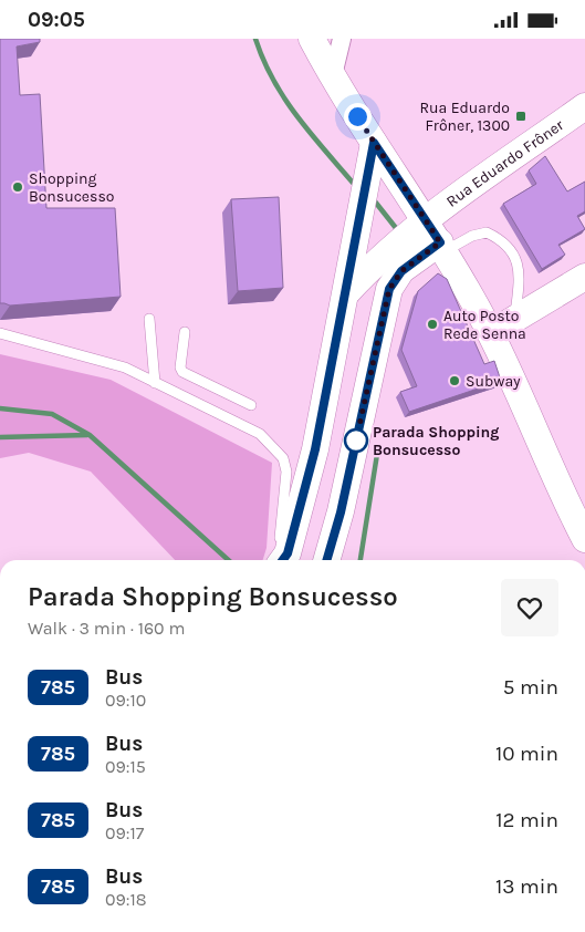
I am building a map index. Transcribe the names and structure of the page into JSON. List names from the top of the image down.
{
  "streets": {
    "main road": ["Rua Eduardo Frôner"]
  },
  "places": {
    "transit": ["Rua Eduardo Frôner, 1300"],
    "other": [
      "Shopping Bonsucesso",
      "Auto Posto Rede Senna",
      "Subway",
      "Parada Shopping Bonsucesso"
    ]
  },
  "lines": ["bus line 785"],
  "page": {
    "status": "09:05",
    "heading": ["Parada Shopping Bonsucesso", "Walk · 3 min · 160 m"],
    "list": [
      {
        "mark": "785",
        "name": "Bus",
        "note": "09:10",
        "value": "5 min"
      },
      {
        "mark": "785",
        "name": "Bus",
        "note": "09:15",
        "value": "10 min"
      },
      {
        "mark": "785",
        "name": "Bus",
        "note": "09:17",
        "value": "12 min"
      },
      {
        "mark": "785",
        "name": "Bus",
        "note": "09:18",
        "value": "13 min"
      }
    ]
  }
}
